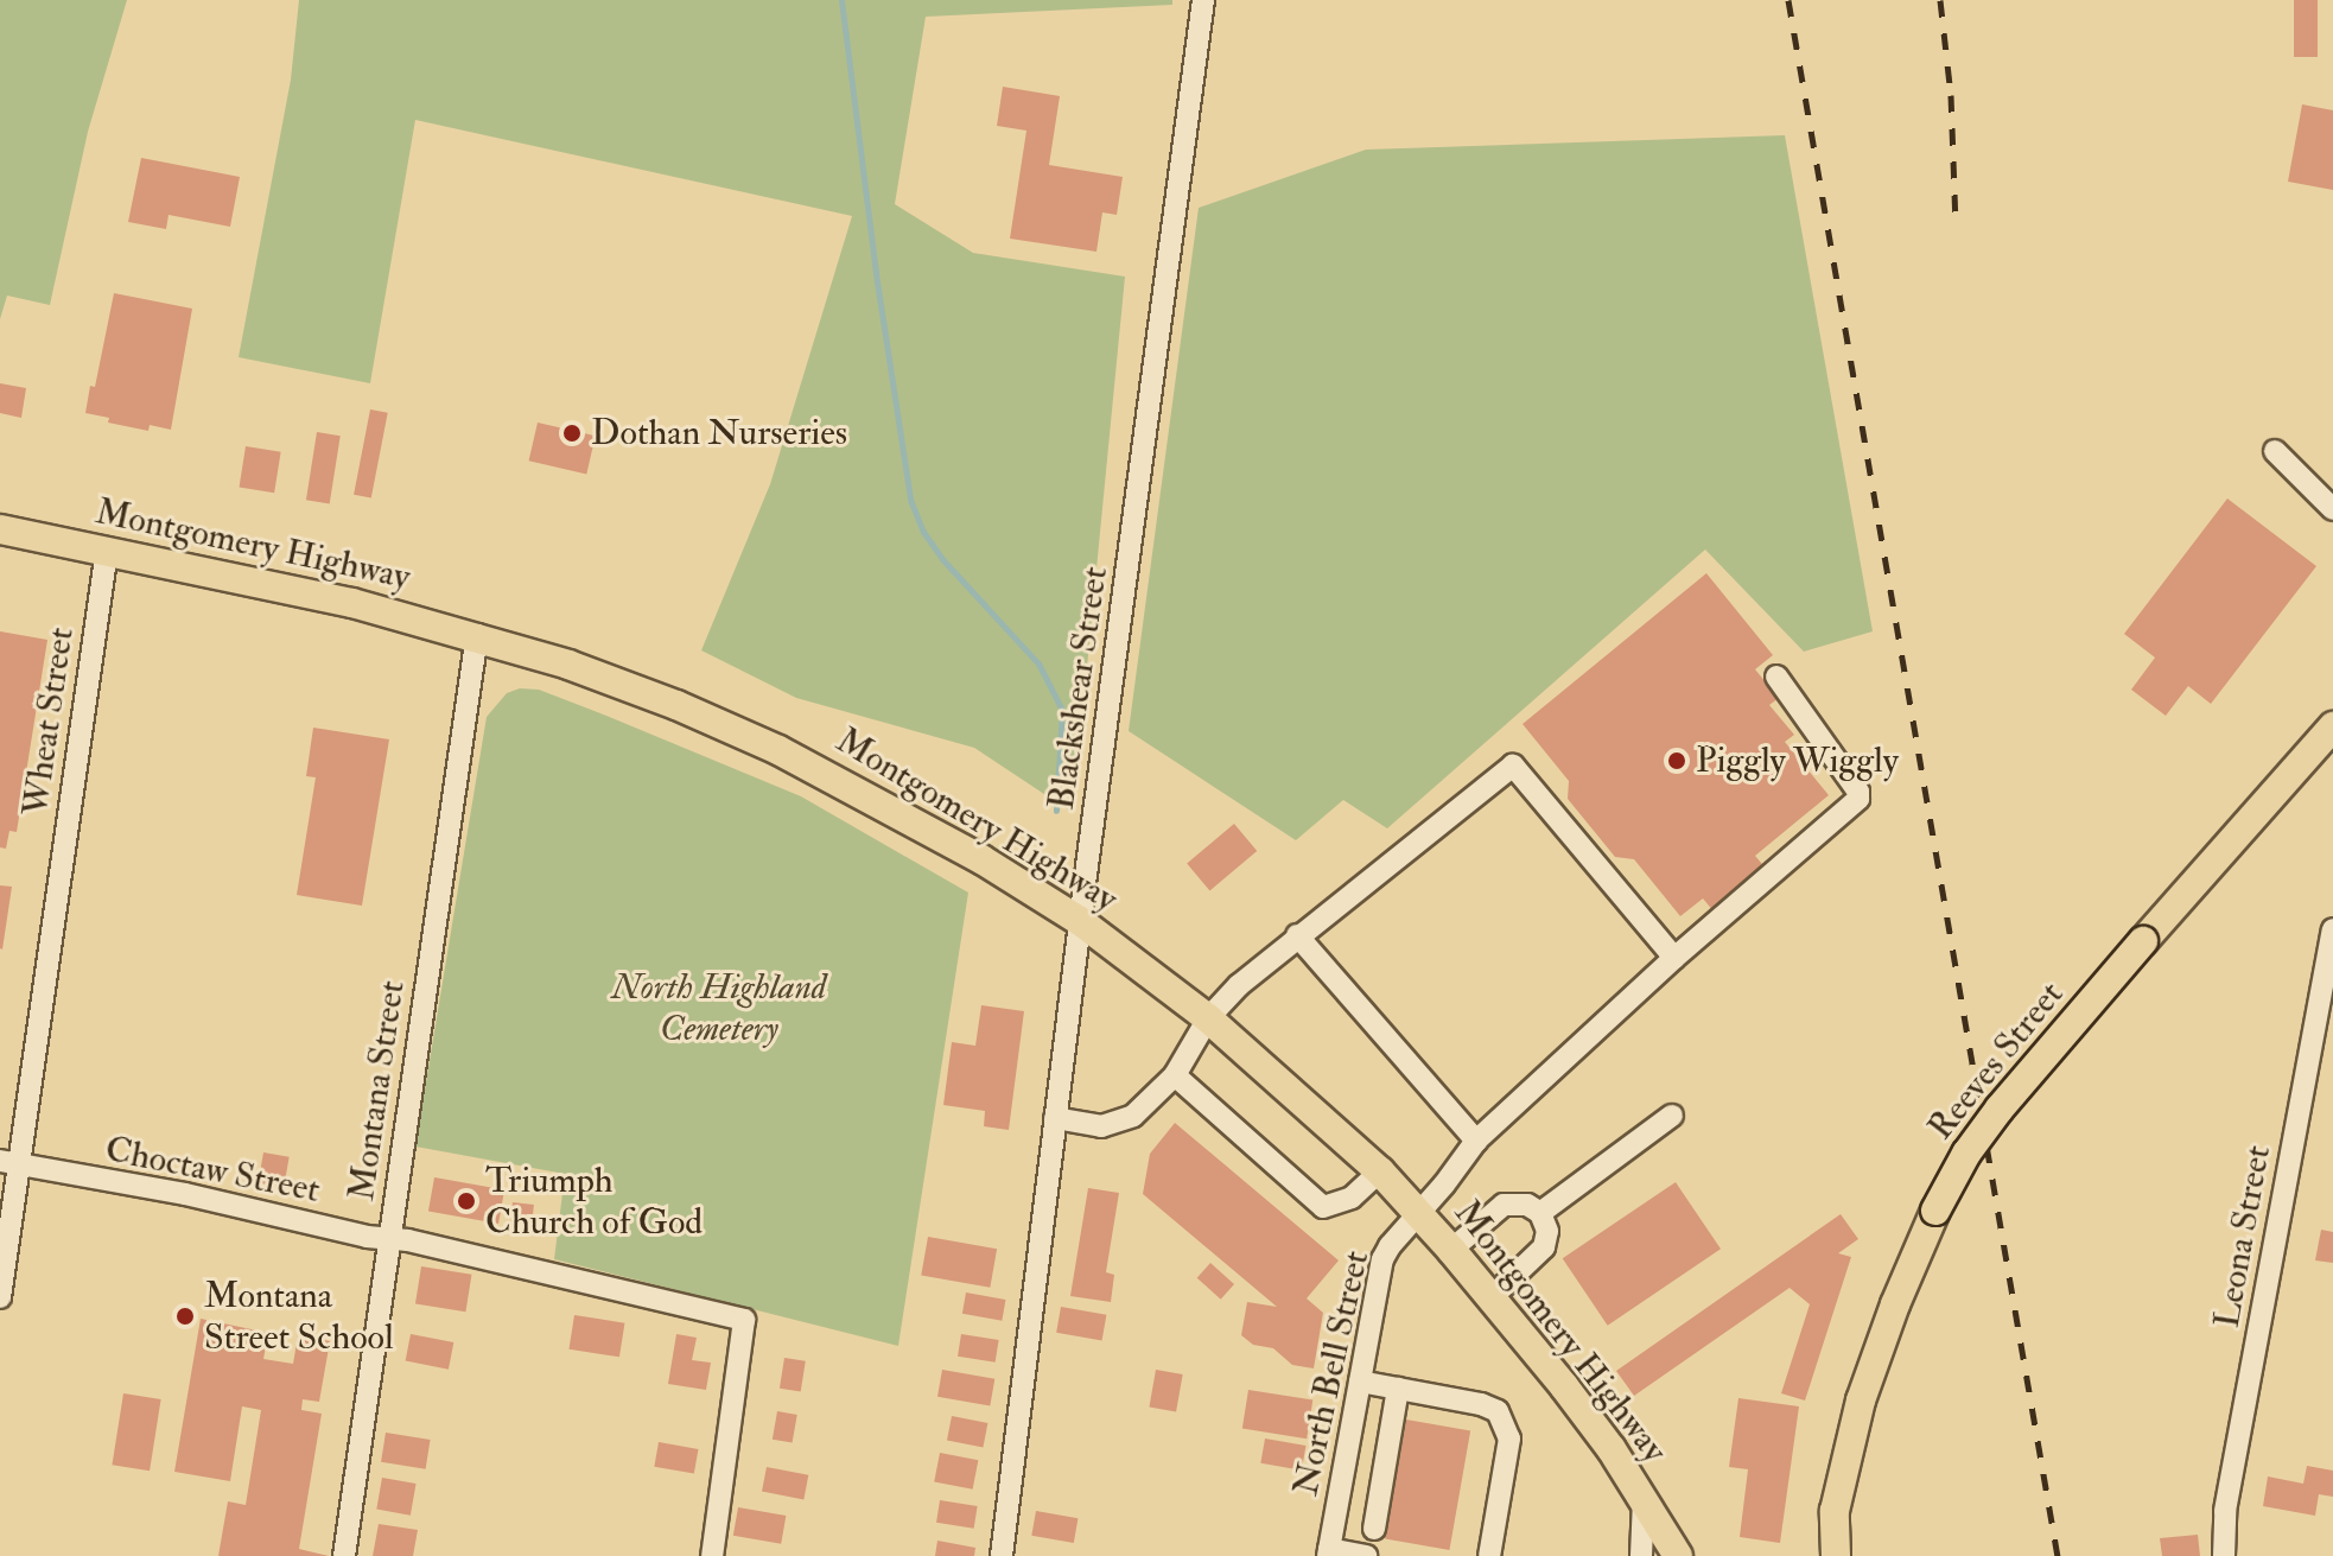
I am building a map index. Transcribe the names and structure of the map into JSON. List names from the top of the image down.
{
  "streets": {
    "main road": ["Montgomery Highway", "Reeves Street"],
    "street": [
      "Blackshear Street",
      "Wheat Street",
      "Montana Street",
      "Choctaw Street",
      "Leona Street",
      "North Bell Street"
    ]
  },
  "crossings": [
    ["Montgomery Highway", "Blackshear Street"],
    ["Montgomery Highway", "Wheat Street"],
    ["Montgomery Highway", "Montana Street"],
    ["Montgomery Highway", "North Bell Street"],
    ["Wheat Street", "Choctaw Street"],
    ["Montana Street", "Choctaw Street"]
  ],
  "parks": ["North Highland Cemetery"],
  "places": [
    "Dothan Nurseries",
    "Piggly Wiggly",
    "Triumph Church of God",
    "Montana Street School"
  ]
}
